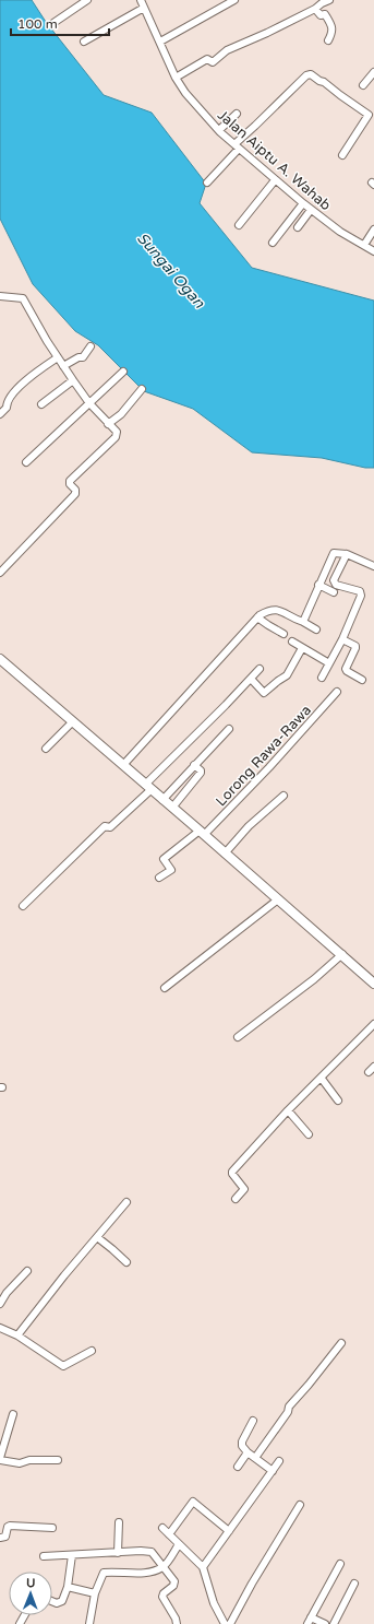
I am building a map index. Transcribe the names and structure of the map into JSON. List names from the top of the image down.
{
  "streets": {
    "street": ["Jalan Aiptu A. Wahab", "Lorong Rawa-Rawa"]
  },
  "water": ["Sungai Ogan"],
  "scale_bar": "100 m",
  "north": "top"
}
